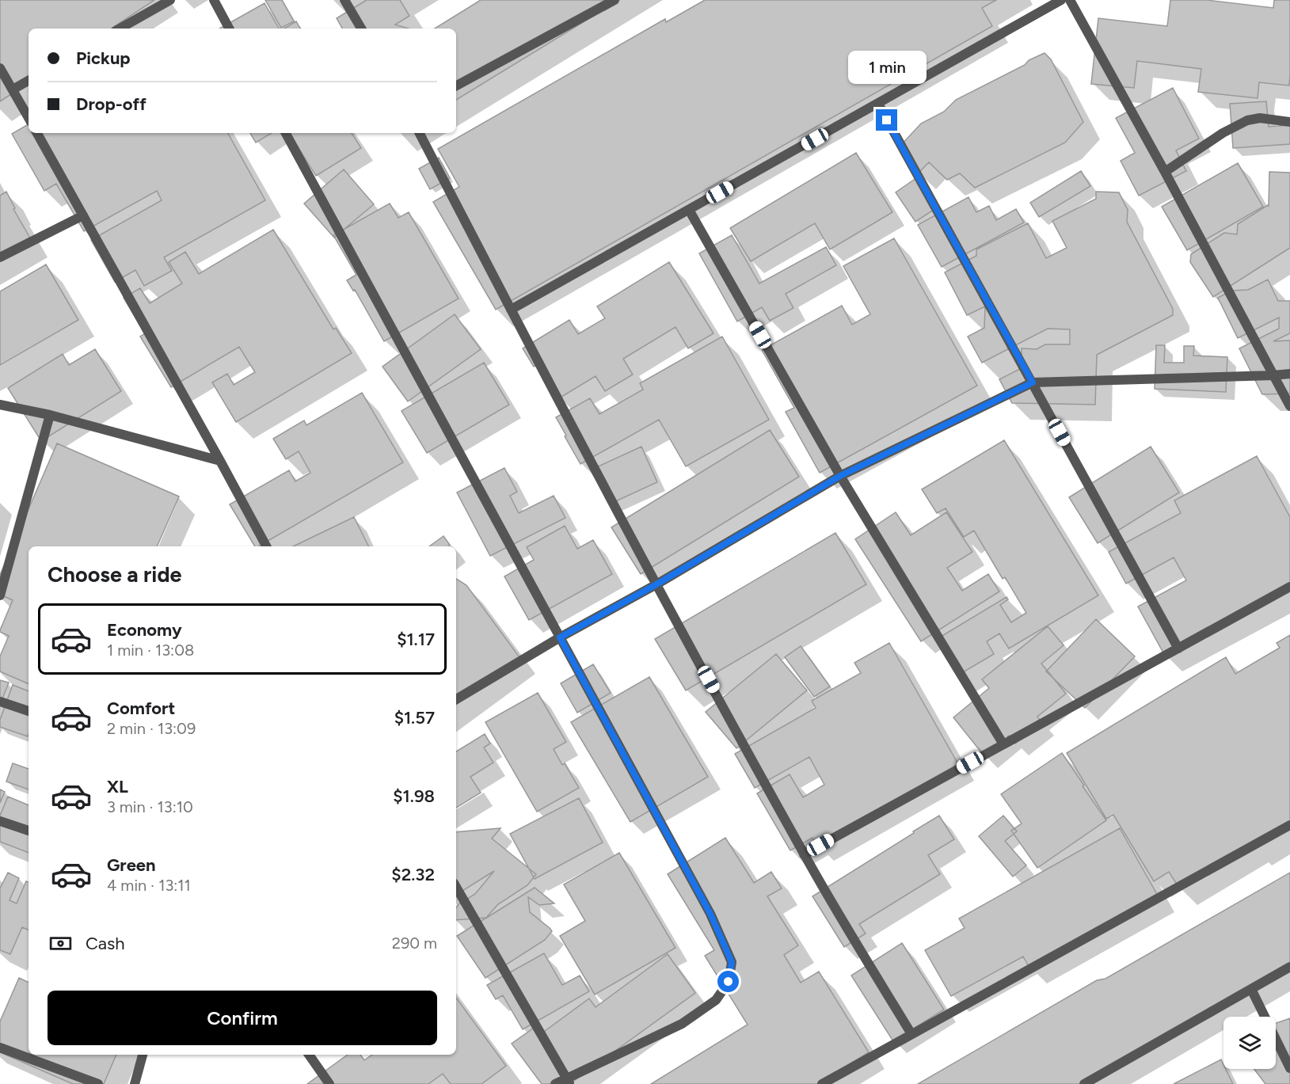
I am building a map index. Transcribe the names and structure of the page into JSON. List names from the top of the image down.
{
  "page": {
    "banner": ["Pickup", "Drop-off"],
    "bubble": "1 min",
    "heading": "Choose a ride",
    "list": [
      {
        "name": "Economy",
        "note": "1 min · 13:08",
        "value": "$1.17"
      },
      {
        "name": "Comfort",
        "note": "2 min · 13:09",
        "value": "$1.57"
      },
      {
        "name": "XL",
        "note": "3 min · 13:10",
        "value": "$1.98"
      },
      {
        "name": "Green",
        "note": "4 min · 13:11",
        "value": "$2.32"
      }
    ],
    "pay": ["Cash", "290 m"],
    "buttons": "Confirm"
  }
}
